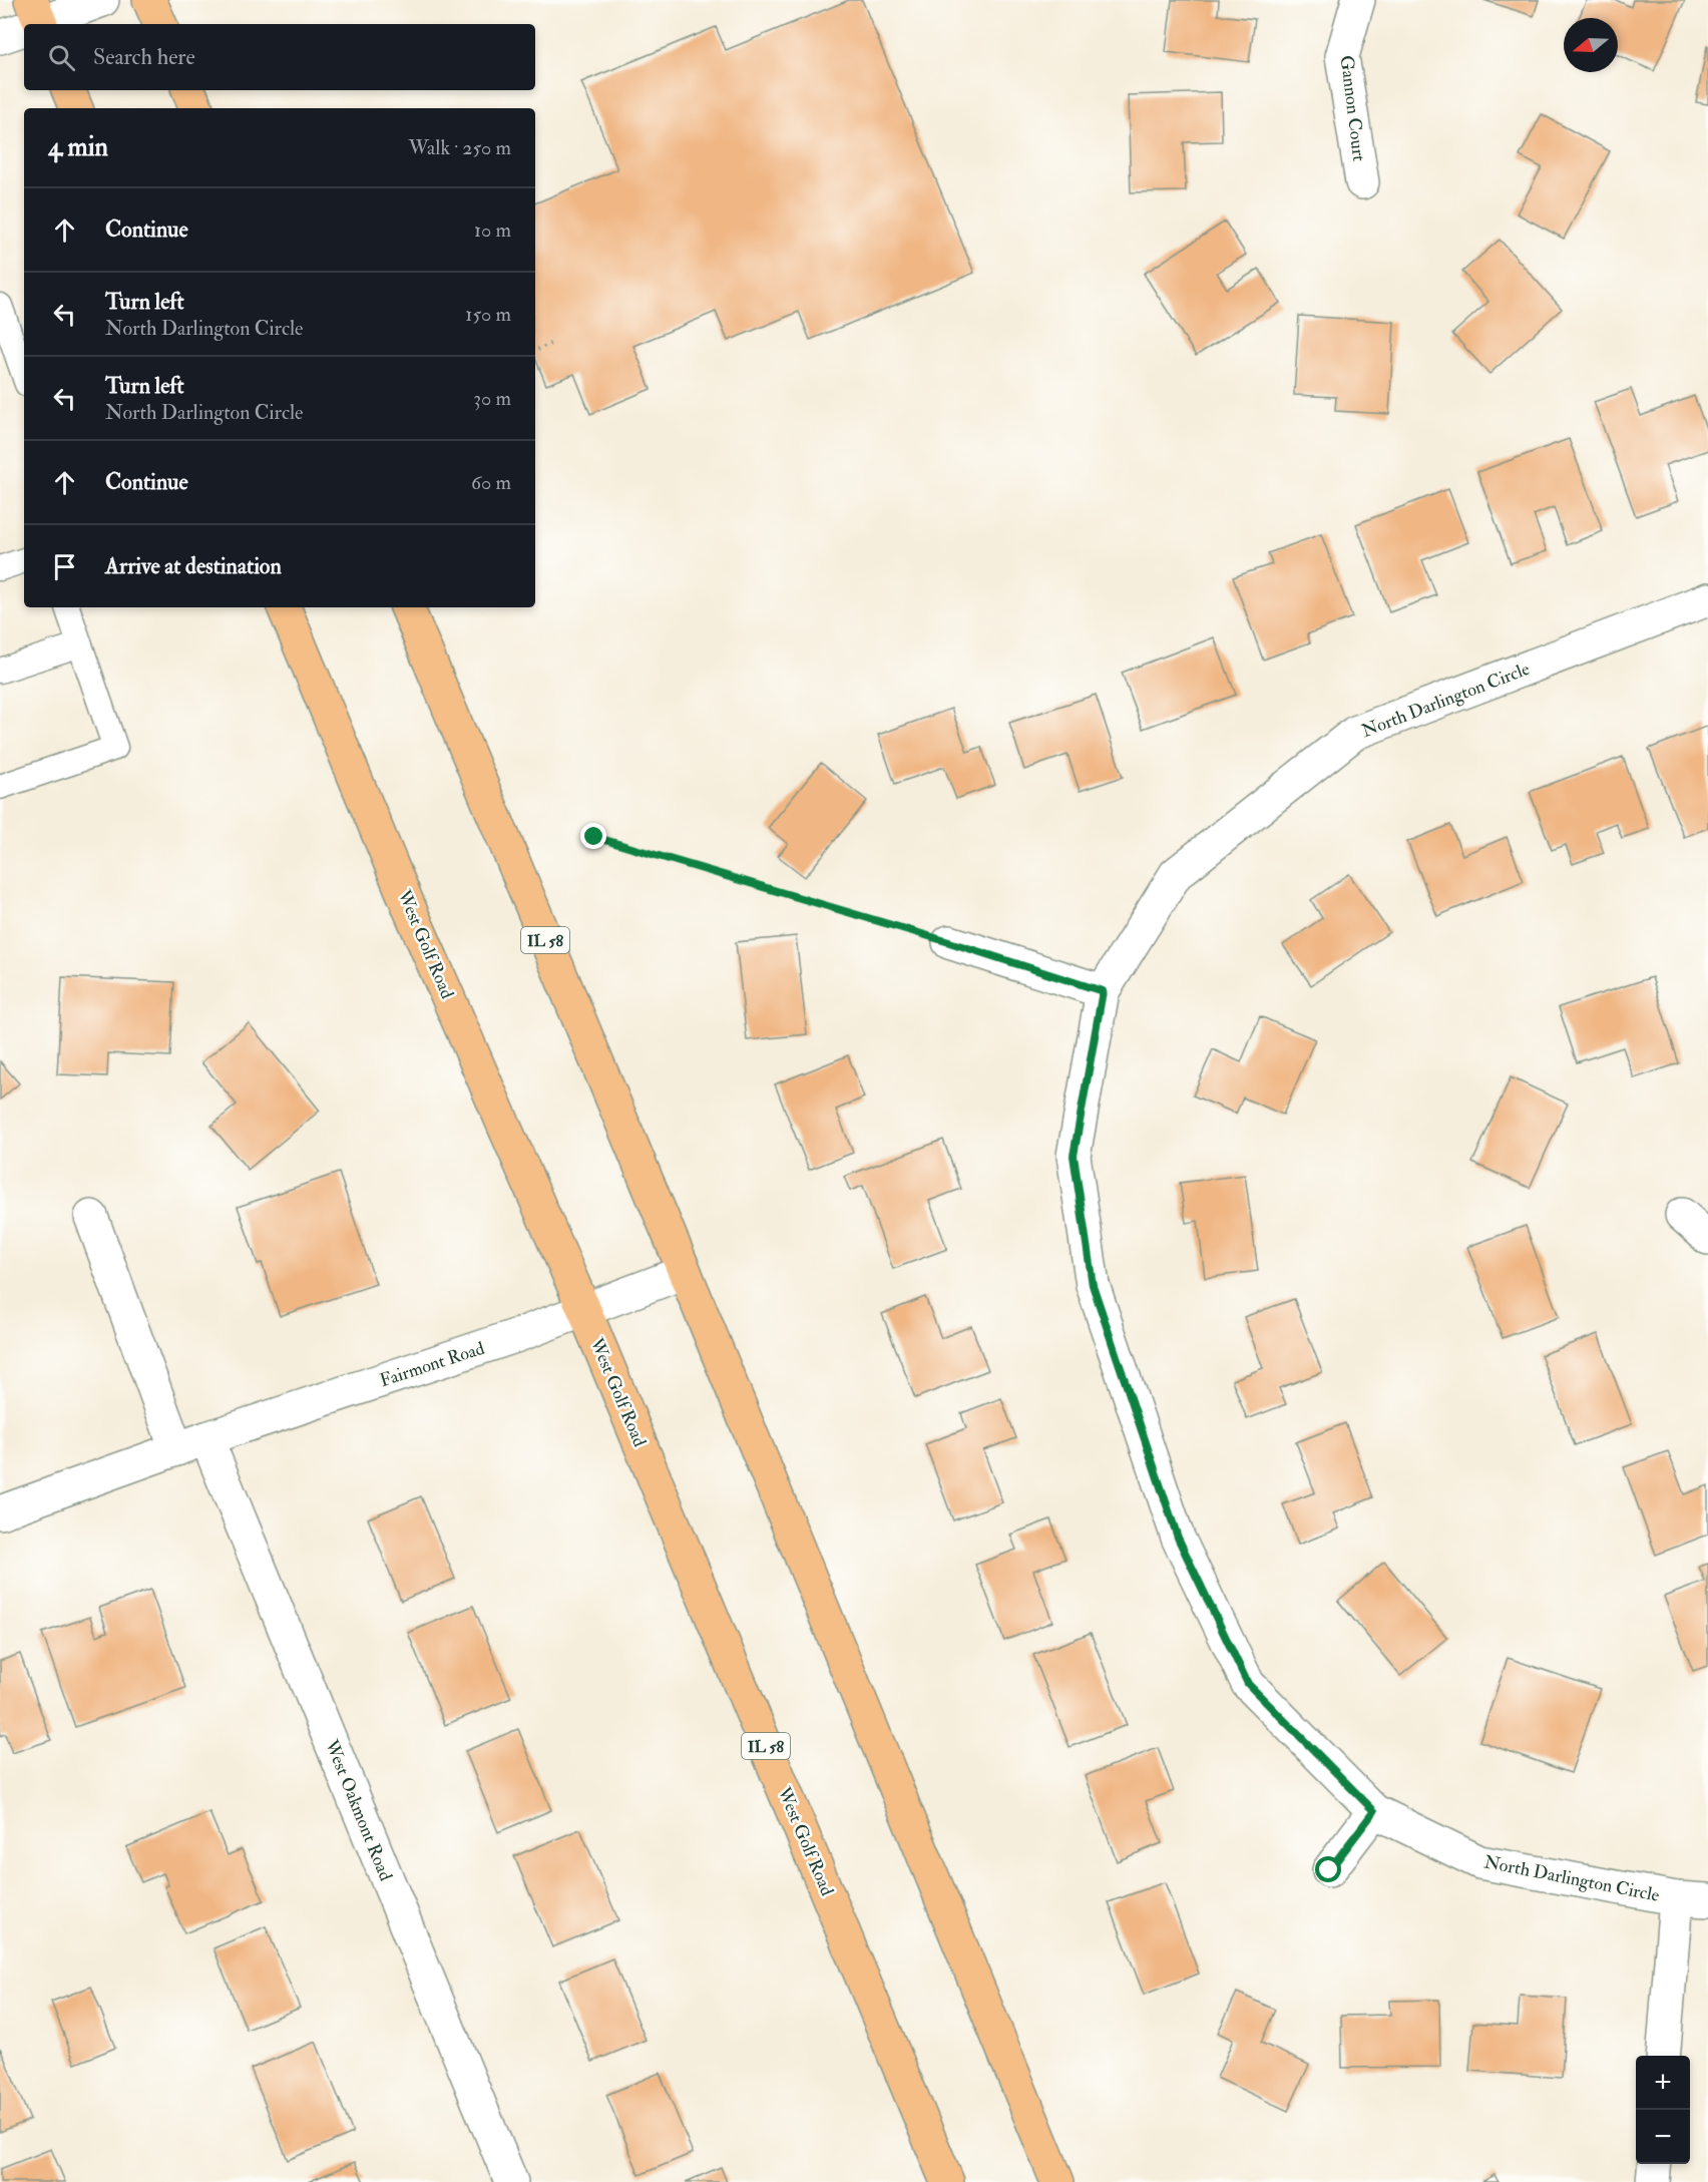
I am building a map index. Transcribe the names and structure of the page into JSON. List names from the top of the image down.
{
  "streets": {
    "main road": ["IL 58", "West Golf Road"],
    "street": [
      "Gannon Court",
      "North Darlington Circle",
      "Fairmont Road",
      "West Oakmont Road"
    ]
  },
  "crossings": [
    ["IL 58", "Fairmont Road"],
    ["West Golf Road", "Fairmont Road"],
    ["Fairmont Road", "West Oakmont Road"]
  ],
  "north": "left",
  "page": {
    "search": "Search here",
    "heading": ["4 min", "Walk · 250 m"],
    "list": [
      ["Continue", "10 m"],
      ["Turn left", "North Darlington Circle", "150 m"],
      ["Turn left", "North Darlington Circle", "30 m"],
      ["Continue", "60 m"],
      "Arrive at destination"
    ],
    "map_buttons": ["+", "−"]
  }
}
